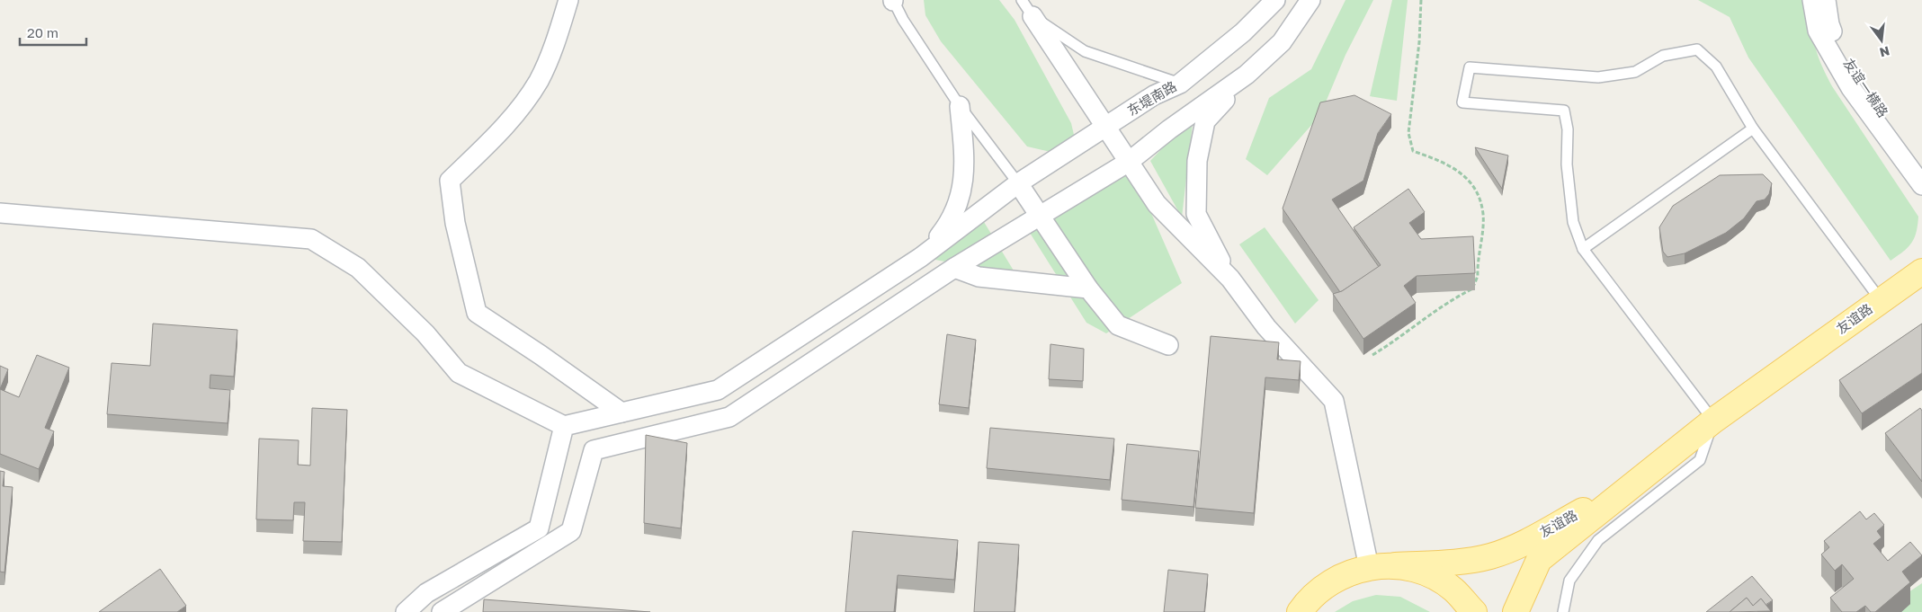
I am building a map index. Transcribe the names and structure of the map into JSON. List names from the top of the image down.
{
  "streets": {
    "main road": ["友谊路"],
    "street": ["友谊一横路", "东堤南路"]
  },
  "scale_bar": "20 m",
  "north": "bottom"
}
